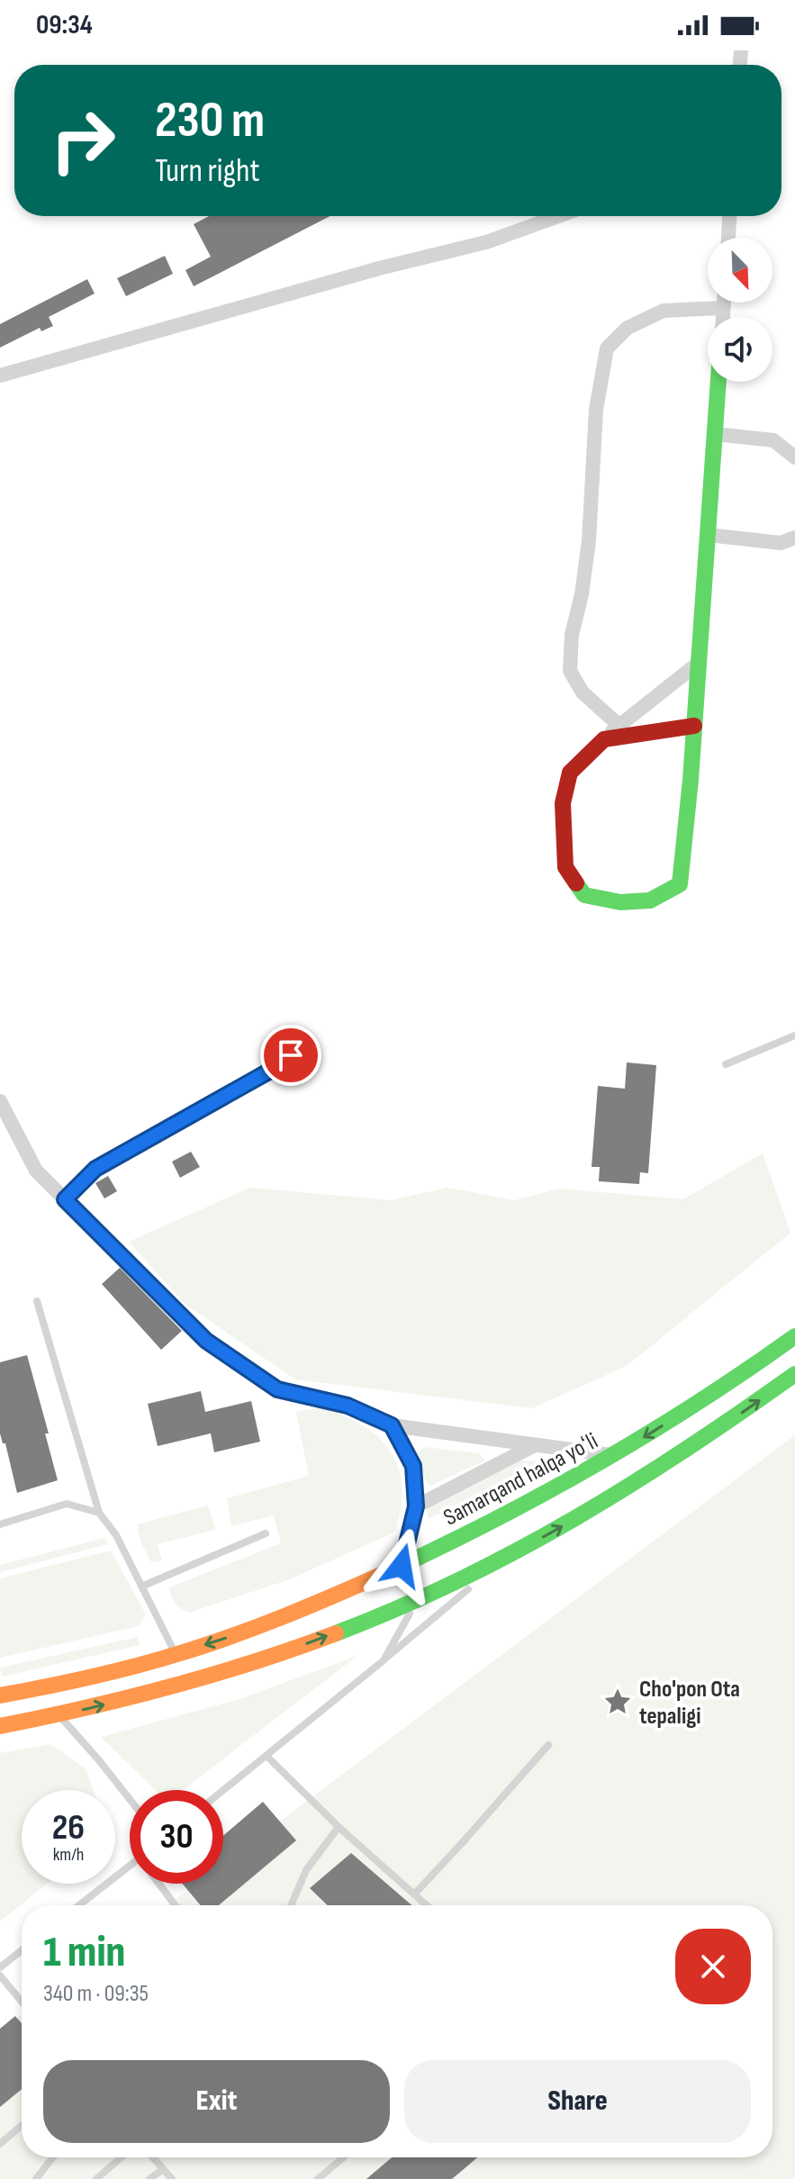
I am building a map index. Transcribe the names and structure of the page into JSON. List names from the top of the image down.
{
  "streets": {
    "main road": ["Samarqand halqa yoʻli"]
  },
  "places": {
    "place": ["Cho'pon Ota tepaligi"]
  },
  "north": "bottom right",
  "page": {
    "status": "09:34",
    "turn": ["230 m", "Turn right"],
    "speed": "26 km/h",
    "limit": "30",
    "heading": ["1 min", "340 m · 09:35"],
    "buttons": ["Exit", "Share"]
  }
}
